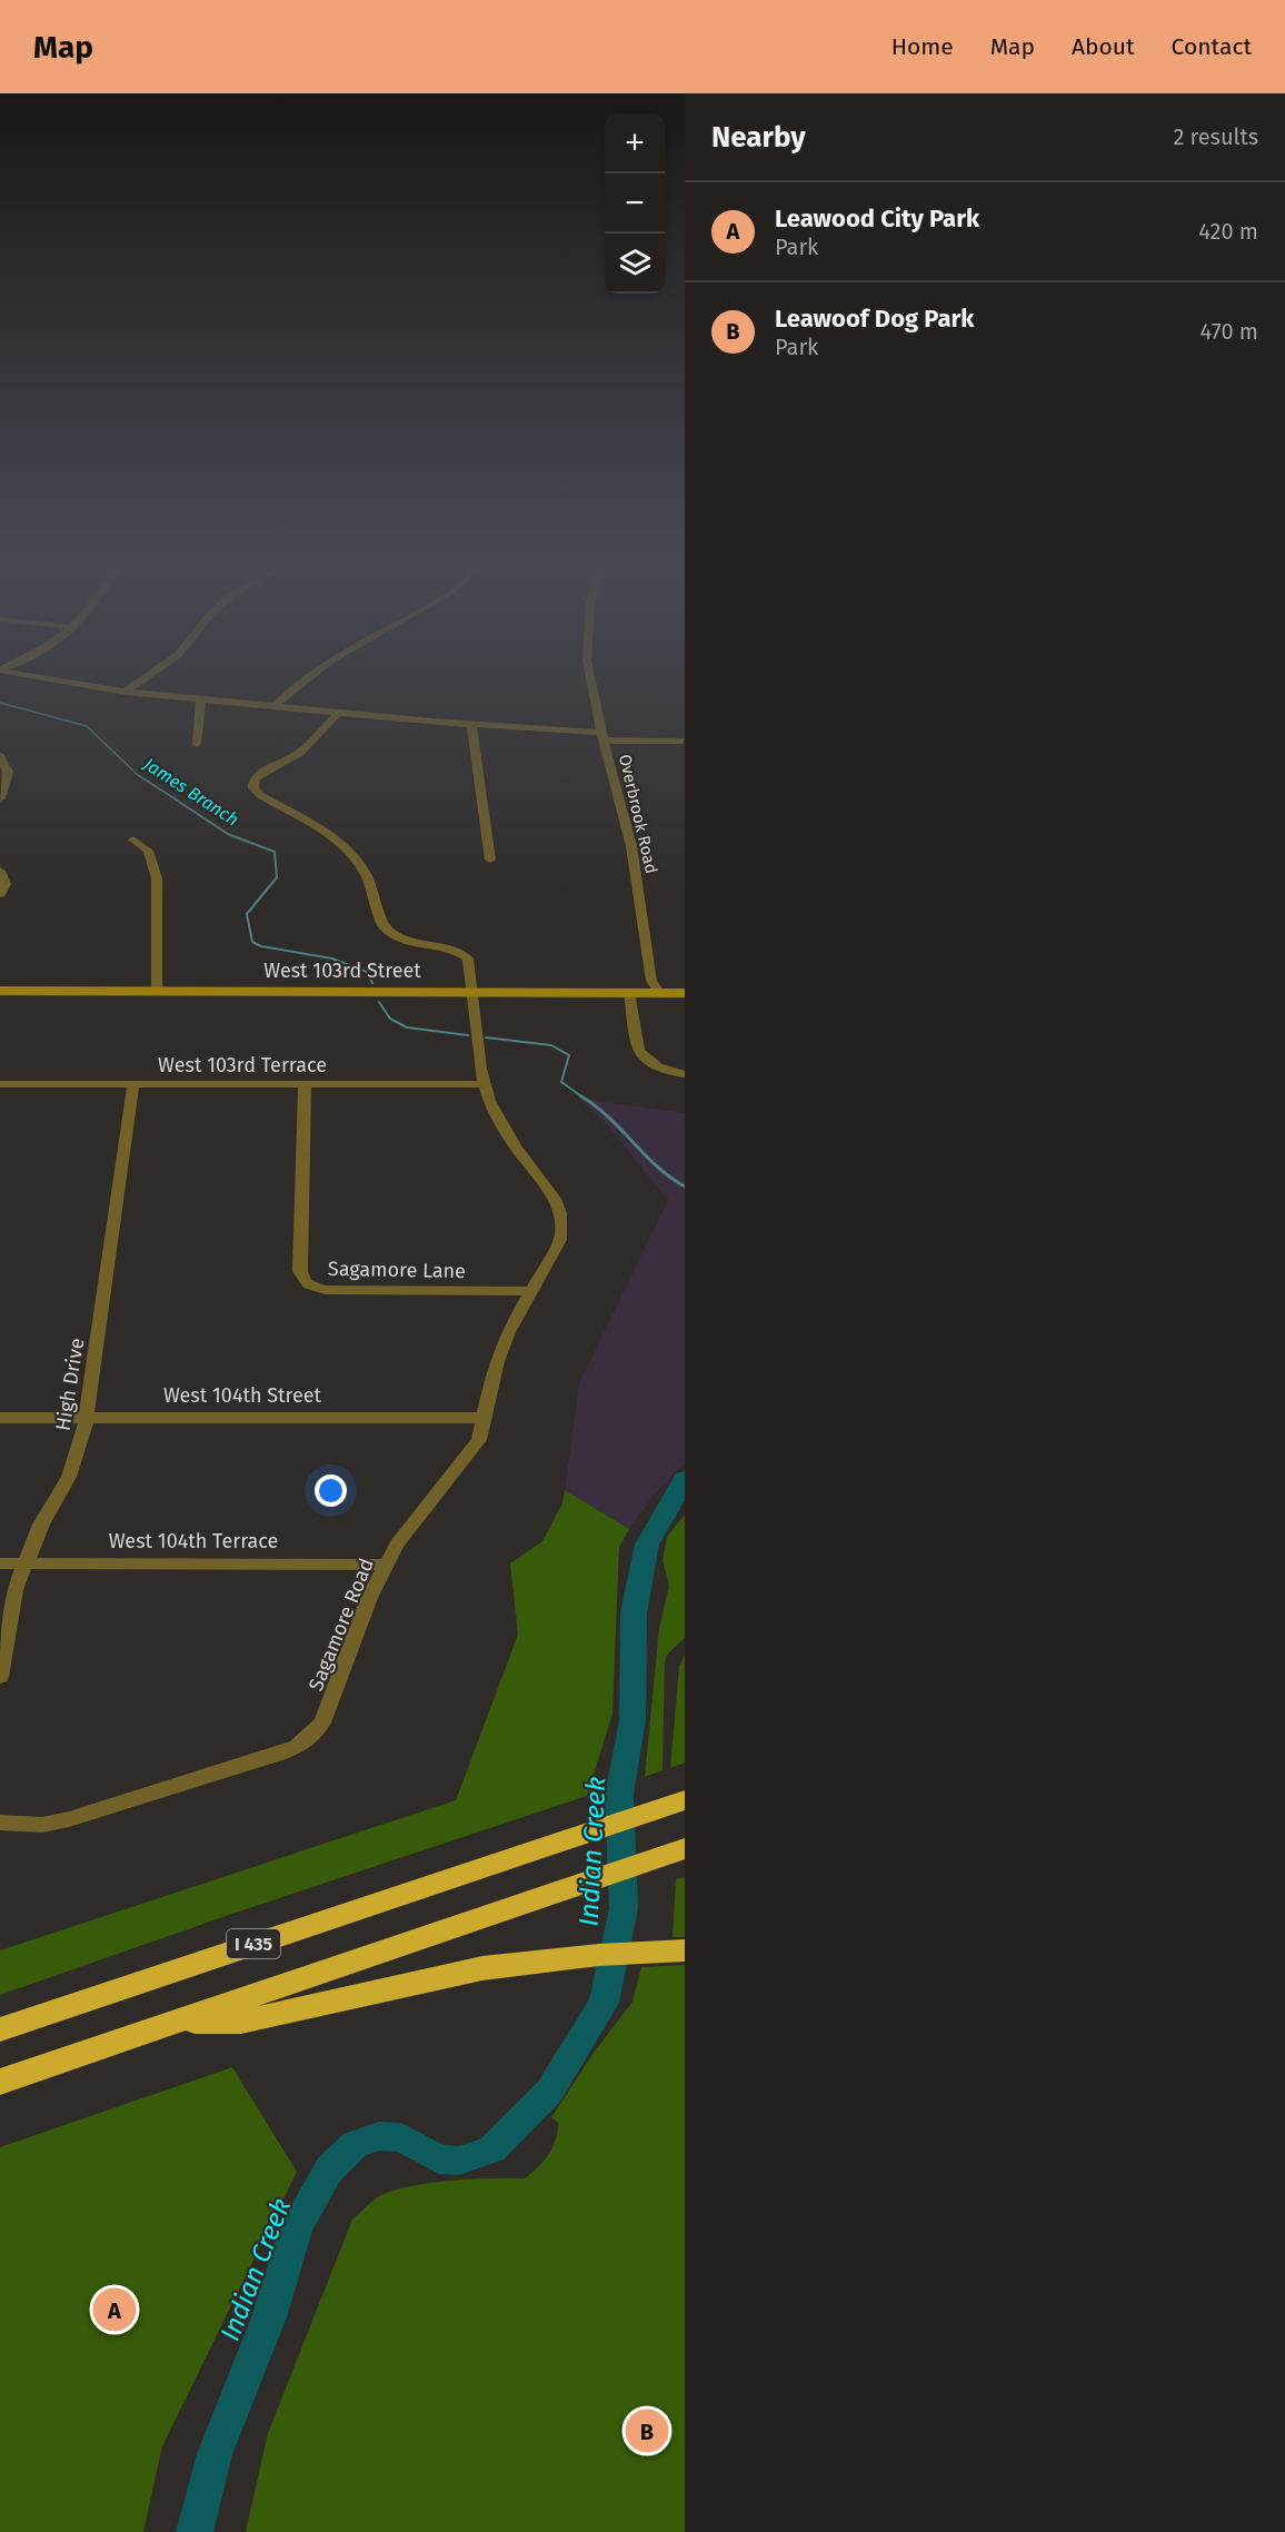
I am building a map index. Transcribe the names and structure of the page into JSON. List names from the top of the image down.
{
  "streets": {
    "highway": ["I 435"],
    "main road": ["West 103rd Street"],
    "street": [
      "Overbrook Road",
      "West 103rd Terrace",
      "Sagamore Lane",
      "High Drive",
      "West 104th Street",
      "West 104th Terrace",
      "Sagamore Road"
    ]
  },
  "crossings": [
    ["Overbrook Road", "West 103rd Street"],
    ["West 103rd Street", "Sagamore Road"],
    ["West 103rd Terrace", "Sagamore Lane"],
    ["West 103rd Terrace", "High Drive"],
    ["West 103rd Terrace", "Sagamore Road"],
    ["Sagamore Lane", "Sagamore Road"],
    ["High Drive", "West 104th Street"],
    ["High Drive", "West 104th Terrace"],
    ["West 104th Street", "Sagamore Road"],
    ["West 104th Terrace", "Sagamore Road"]
  ],
  "water": ["James Branch", "Indian Creek"],
  "page": {
    "header": "Map",
    "nav": [
      "Home",
      "Map",
      "About",
      "Contact"
    ],
    "heading": ["Nearby", "2 results"],
    "map_buttons": ["+", "−"],
    "list": [
      {
        "mark": "A",
        "name": "Leawood City Park",
        "note": "Park",
        "value": "420 m"
      },
      {
        "mark": "B",
        "name": "Leawoof Dog Park",
        "note": "Park",
        "value": "470 m"
      }
    ],
    "pins": ["A", "B"]
  }
}
